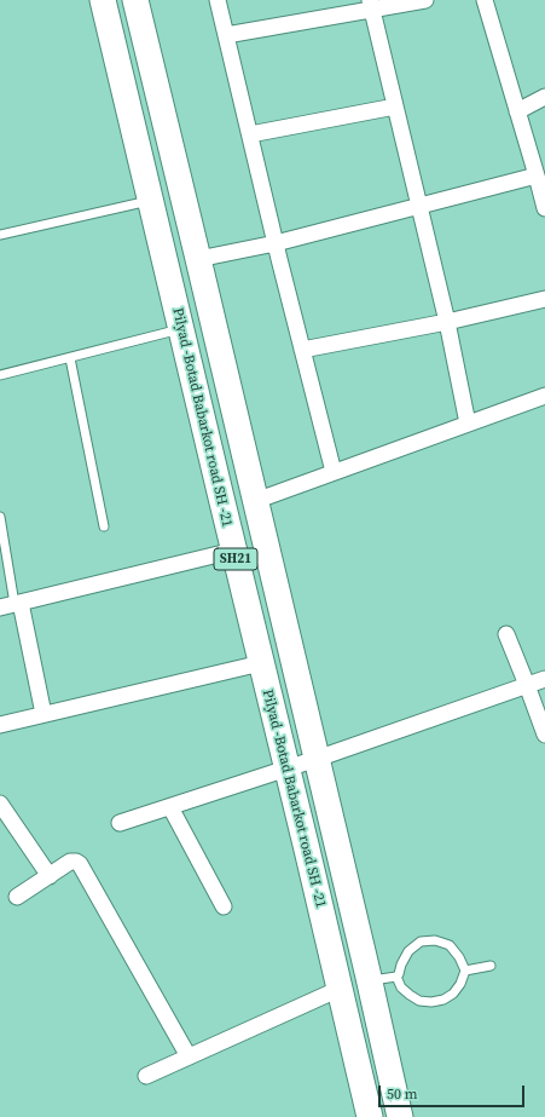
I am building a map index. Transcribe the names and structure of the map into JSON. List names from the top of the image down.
{
  "streets": {
    "main road": ["Pilyad -Botad Babarkot road SH -21", "SH21"]
  },
  "scale_bar": "50 m"
}
